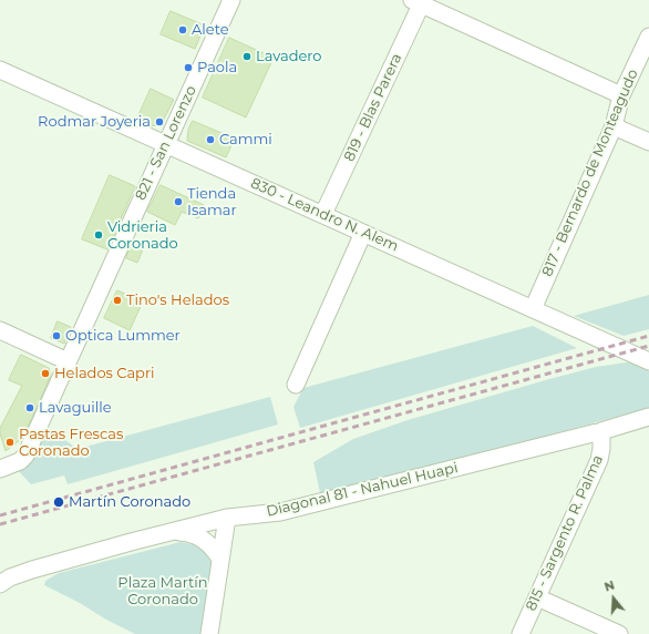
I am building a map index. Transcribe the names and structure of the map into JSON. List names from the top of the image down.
{
  "streets": {
    "street": [
      "819 - Blas Parera",
      "821 - San Lorenzo",
      "817 - Bernardo de Monteagudo",
      "830 - Leandro N. Alem",
      "Diagonal 81 - Nahuel Huapi",
      "815 - Sargento R. Palma"
    ]
  },
  "crossings": [
    ["819 - Blas Parera", "830 - Leandro N. Alem"],
    ["821 - San Lorenzo", "830 - Leandro N. Alem"],
    ["817 - Bernardo de Monteagudo", "830 - Leandro N. Alem"],
    ["Diagonal 81 - Nahuel Huapi", "815 - Sargento R. Palma"]
  ],
  "parks": ["Plaza Martín Coronado"],
  "places": [
    "Alete",
    "Lavadero",
    "Paola",
    "Rodmar Joyeria",
    "Cammi",
    "Tienda Isamar",
    "Vidrieria Coronado",
    "Tino's Helados",
    "Optica Lummer",
    "Helados Capri",
    "Lavaguille",
    "Pastas Frescas Coronado",
    "Martín Coronado"
  ],
  "north": "top"
}
